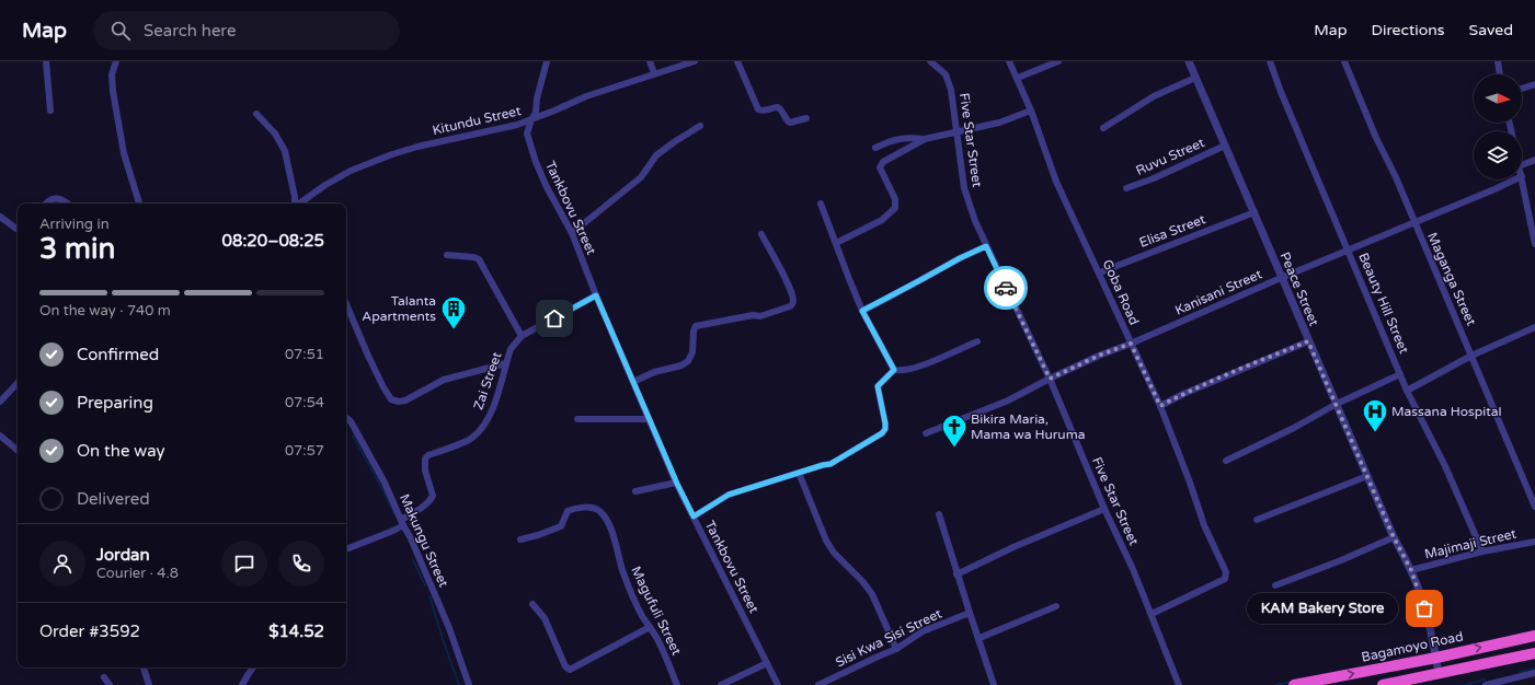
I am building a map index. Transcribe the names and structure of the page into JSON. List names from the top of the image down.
{
  "streets": {
    "highway": ["Bagamoyo Road"],
    "street": [
      "Kitundu Street",
      "Five Star Street",
      "Ruvu Street",
      "Tankbovu Street",
      "Elisa Street",
      "Maganga Street",
      "Peace Street",
      "Goba Road",
      "Kanisani Street",
      "Beauty Hill Street",
      "Zai Street",
      "Makungu Street",
      "Majimaji Street",
      "Magufuli Street",
      "Sisi Kwa Sisi Street"
    ]
  },
  "crossings": [
    ["Kitundu Street", "Tankbovu Street"],
    ["Five Star Street", "Goba Road"],
    ["Five Star Street", "Kanisani Street"],
    ["Ruvu Street", "Peace Street"],
    ["Tankbovu Street", "Zai Street"],
    ["Elisa Street", "Peace Street"],
    ["Elisa Street", "Goba Road"],
    ["Maganga Street", "Kanisani Street"],
    ["Peace Street", "Kanisani Street"],
    ["Peace Street", "Majimaji Street"],
    ["Peace Street", "Bagamoyo Road"],
    ["Goba Road", "Kanisani Street"],
    ["Kanisani Street", "Beauty Hill Street"],
    ["Beauty Hill Street", "Majimaji Street"],
    ["Zai Street", "Makungu Street"]
  ],
  "places": {
    "building": ["Talanta Apartments"],
    "hospital": ["Massana Hospital"],
    "church": ["Bikira Maria, Mama wa Huruma"],
    "other": ["KAM Bakery Store"]
  },
  "north": "right",
  "page": {
    "header": "Map",
    "search": "Search here",
    "nav": ["Map", "Directions", "Saved"],
    "heading": ["3 min", "Arriving in", "08:20–08:25"],
    "panel": [
      "Jordan",
      "Courier · 4.8",
      "Order #3592",
      "$14.52"
    ],
    "bar": "On the way · 740 m",
    "list": [
      ["Confirmed", "07:51"],
      ["Preparing", "07:54"],
      ["On the way", "07:57"],
      "Delivered"
    ],
    "bubble": "KAM Bakery Store"
  }
}
